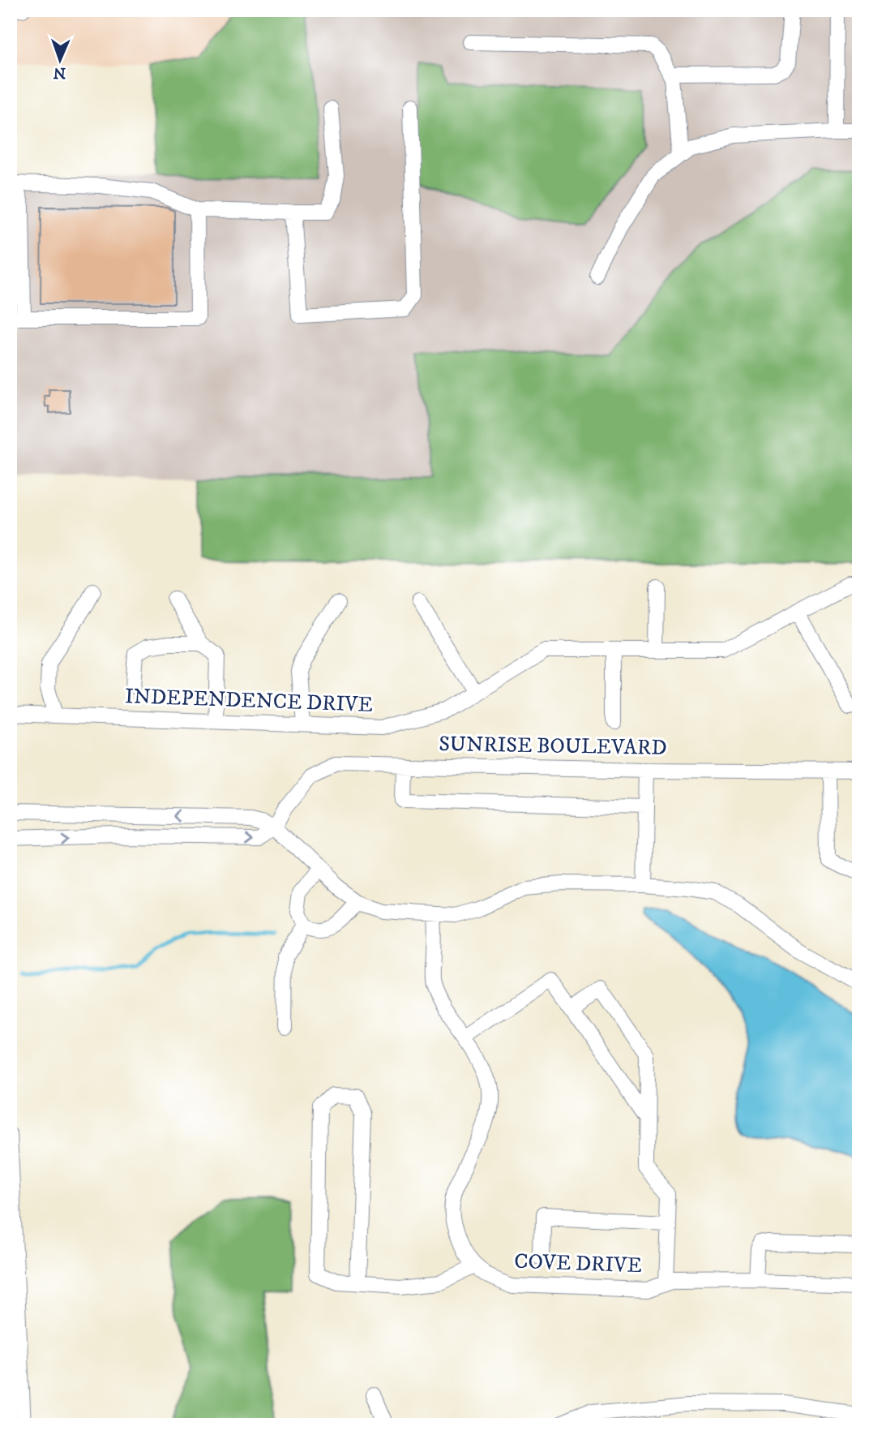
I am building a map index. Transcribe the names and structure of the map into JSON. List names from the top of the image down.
{
  "streets": {
    "street": ["INDEPENDENCE DRIVE", "SUNRISE BOULEVARD", "COVE DRIVE"]
  },
  "north": "bottom"
}
